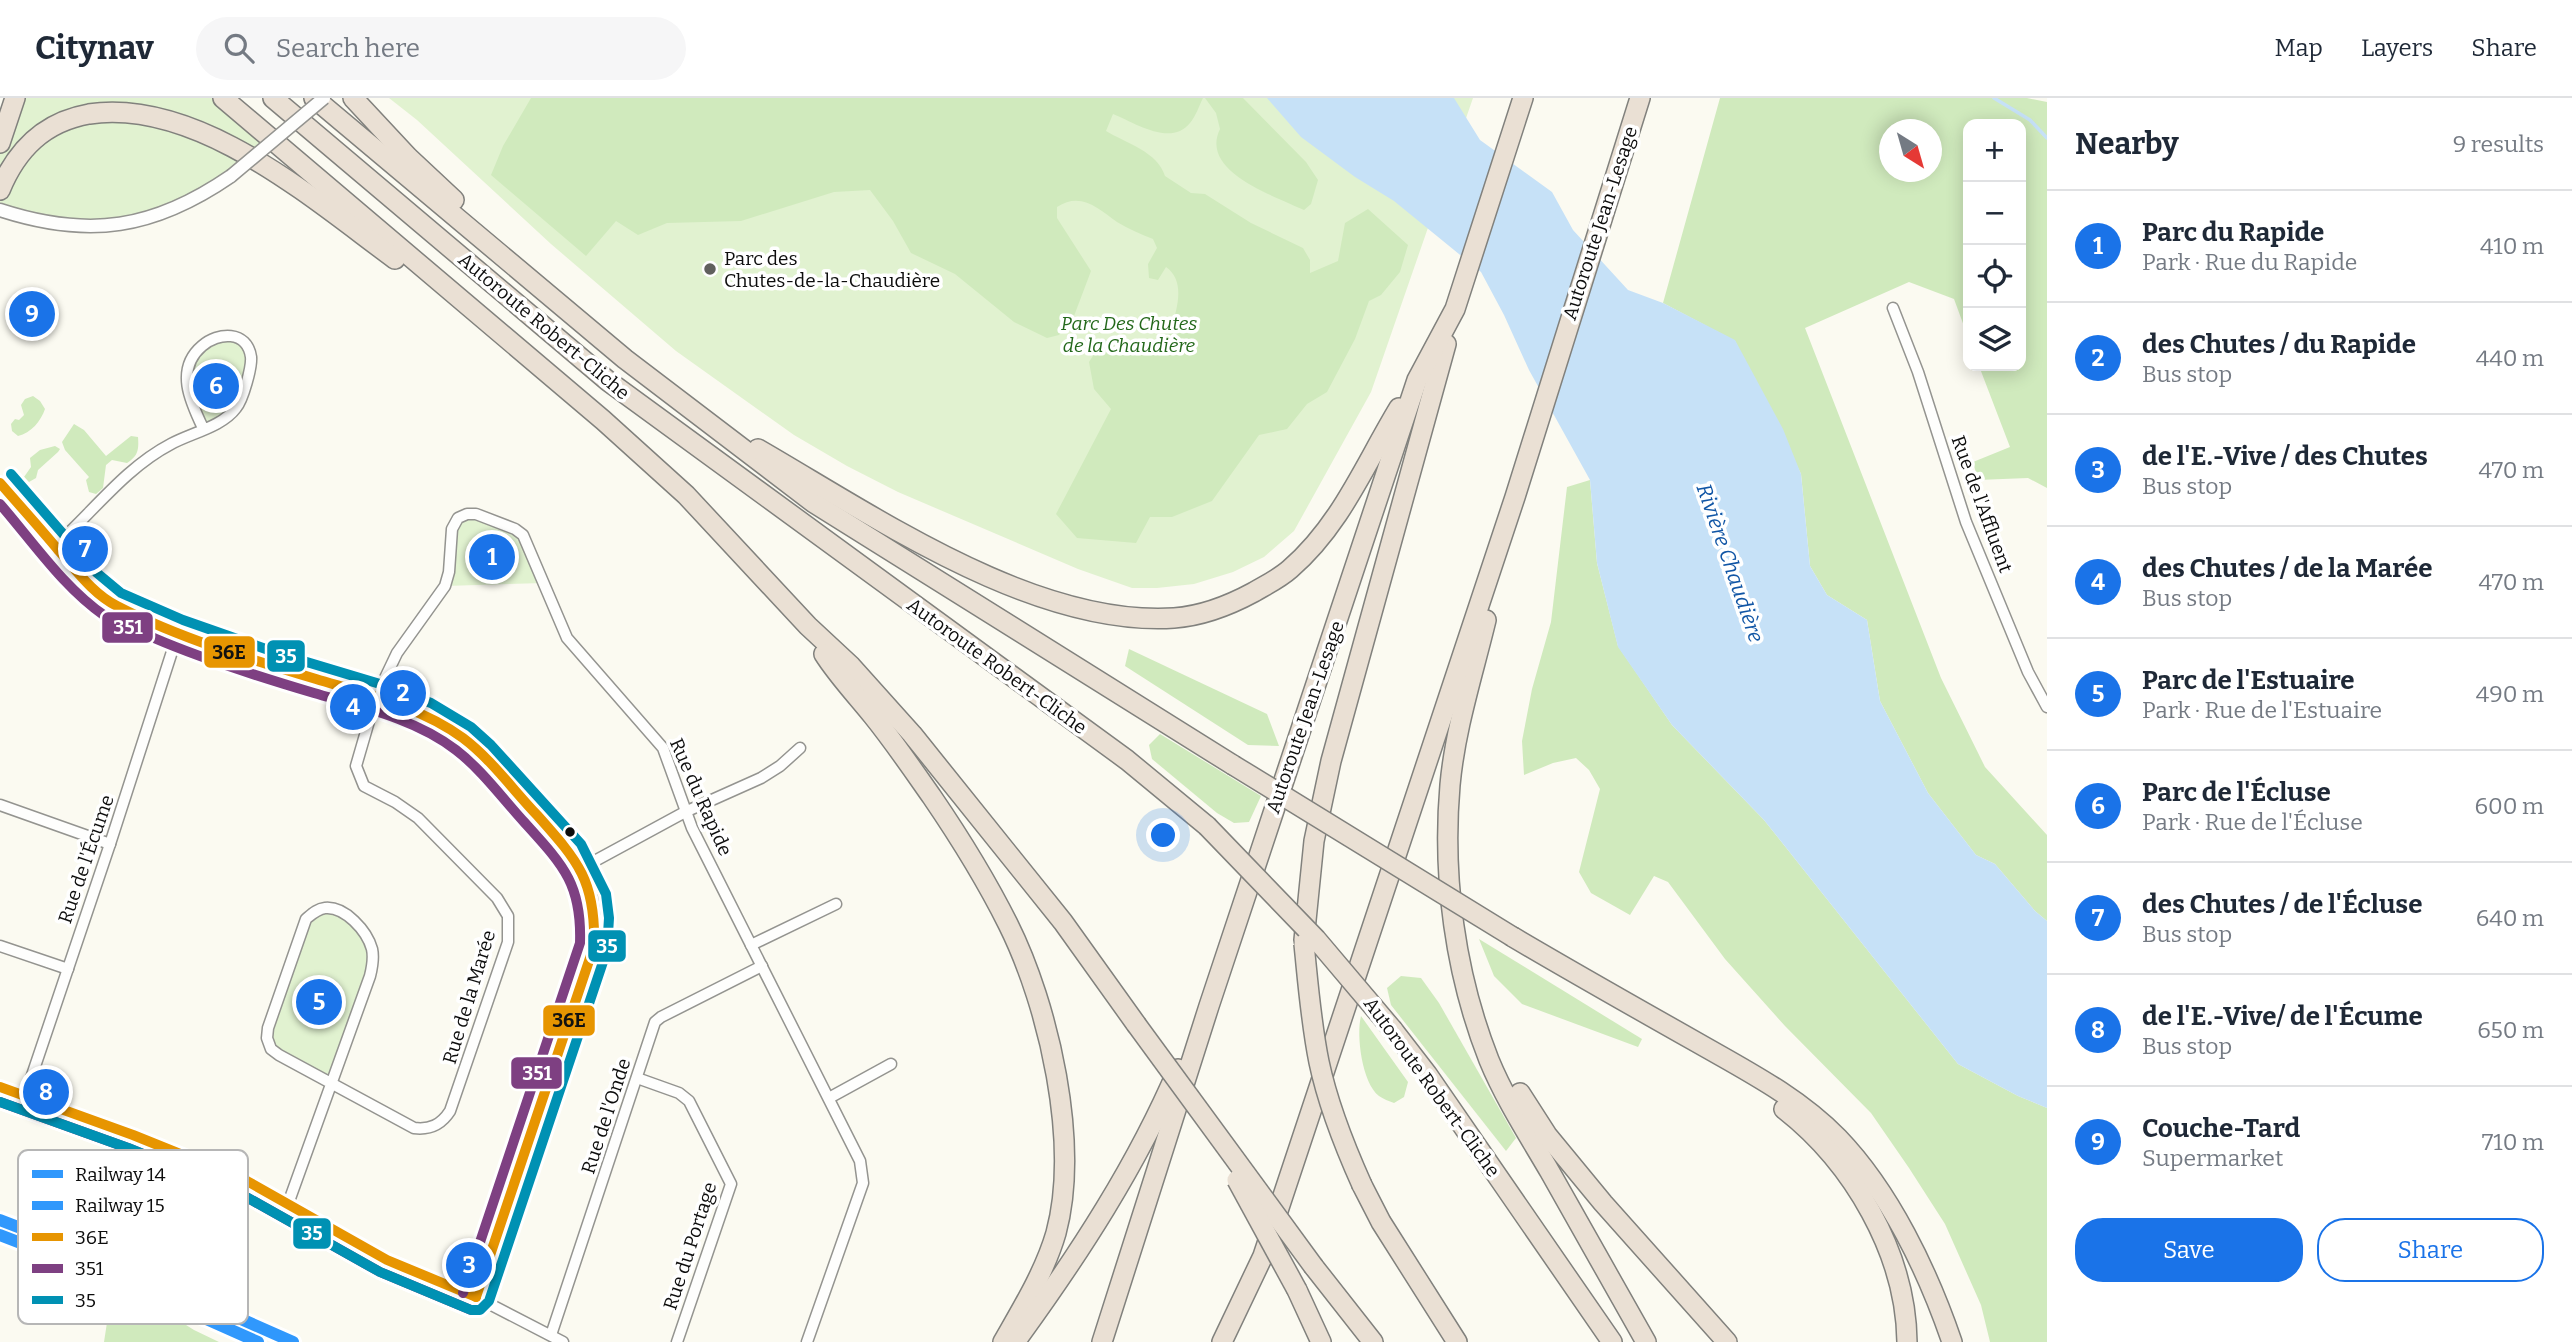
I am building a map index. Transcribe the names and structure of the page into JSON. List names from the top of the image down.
{
  "streets": {
    "highway": ["Autoroute Jean-Lesage", "Autoroute Robert-Cliche"],
    "street": [
      "Rue de l'Affluent",
      "Rue du Rapide",
      "Rue de l'Écume",
      "Rue de la Marée",
      "Rue de l'Onde",
      "Rue du Portage"
    ]
  },
  "crossings": [
    ["Rue du Rapide", "Rue de la Marée"],
    ["Rue du Rapide", "Rue de l'Onde"],
    ["Rue de l'Onde", "Rue du Portage"]
  ],
  "water": ["Rivière Chaudière"],
  "parks": ["Parc Des Chutes de la Chaudière"],
  "places": ["Parc des Chutes-de-la-Chaudière"],
  "lines": [
    "transit line 35",
    "transit line 36E",
    "transit line 351",
    "rail line 14",
    "rail line 15"
  ],
  "legend": [
    "Railway 14",
    "Railway 15",
    "36E",
    "351",
    "35"
  ],
  "north": "bottom right",
  "page": {
    "header": "Citynav",
    "search": "Search here",
    "nav": ["Map", "Layers", "Share"],
    "heading": ["Nearby", "9 results"],
    "map_buttons": ["+", "−"],
    "list": [
      {
        "mark": "1",
        "name": "Parc du Rapide",
        "note": "Park · Rue du Rapide",
        "value": "410 m"
      },
      {
        "mark": "2",
        "name": "des Chutes / du Rapide",
        "note": "Bus stop",
        "value": "440 m"
      },
      {
        "mark": "3",
        "name": "de l'E.-Vive / des Chutes",
        "note": "Bus stop",
        "value": "470 m"
      },
      {
        "mark": "4",
        "name": "des Chutes / de la Marée",
        "note": "Bus stop",
        "value": "470 m"
      },
      {
        "mark": "5",
        "name": "Parc de l'Estuaire",
        "note": "Park · Rue de l'Estuaire",
        "value": "490 m"
      },
      {
        "mark": "6",
        "name": "Parc de l'Écluse",
        "note": "Park · Rue de l'Écluse",
        "value": "600 m"
      },
      {
        "mark": "7",
        "name": "des Chutes / de l'Écluse",
        "note": "Bus stop",
        "value": "640 m"
      },
      {
        "mark": "8",
        "name": "de l'E.-Vive/ de l'Écume",
        "note": "Bus stop",
        "value": "650 m"
      },
      {
        "mark": "9",
        "name": "Couche-Tard",
        "note": "Supermarket",
        "value": "710 m"
      }
    ],
    "pins": [
      "9",
      "6",
      "7",
      "1",
      "2",
      "4",
      "5",
      "8",
      "3"
    ],
    "buttons": ["Save", "Share"]
  }
}
